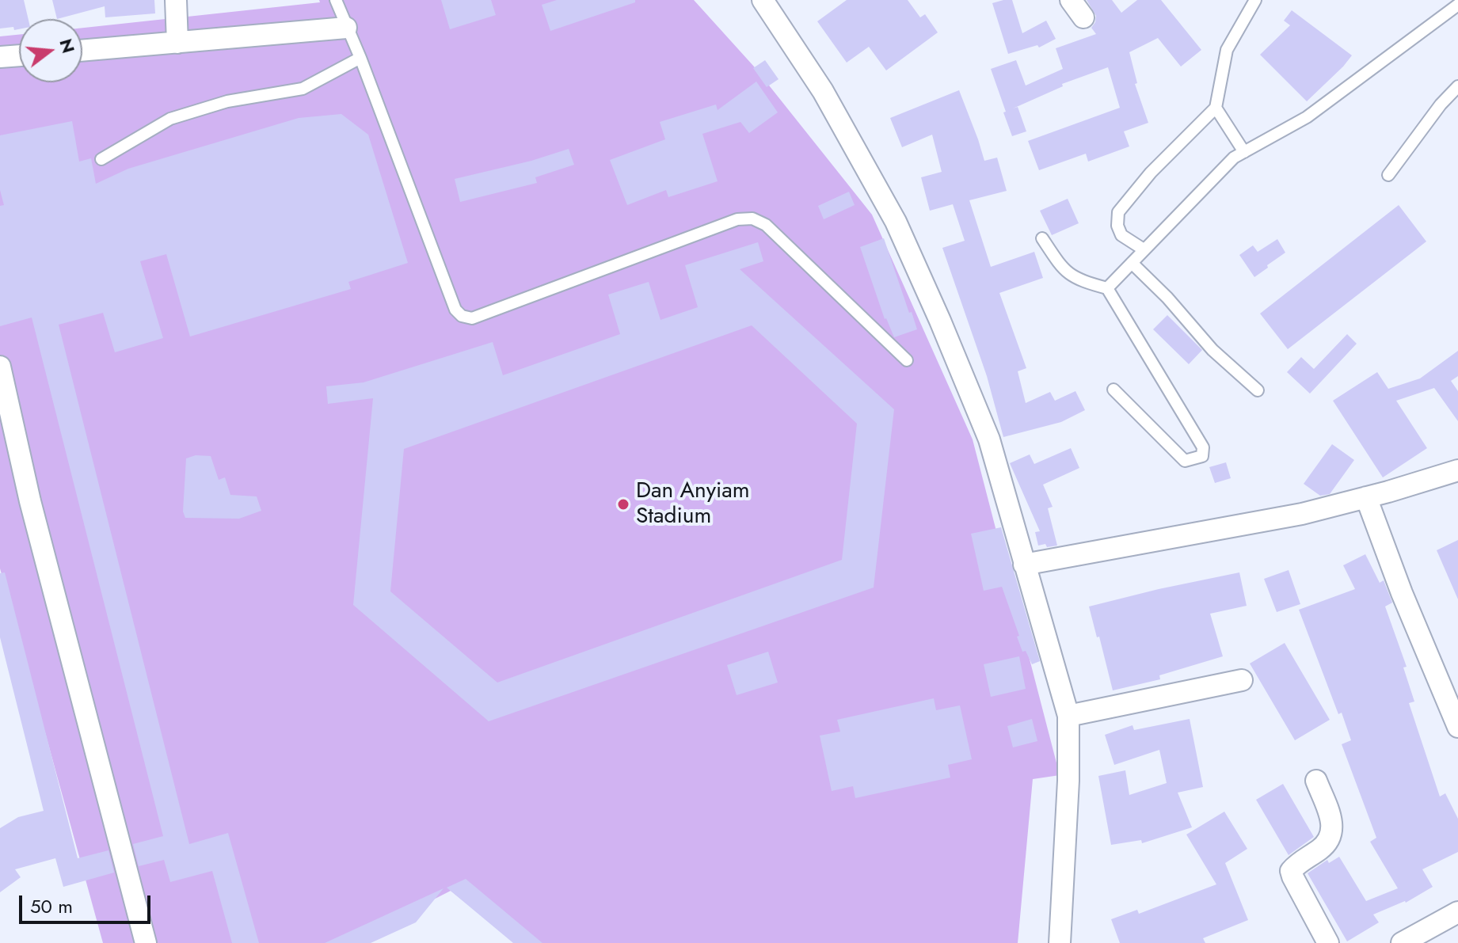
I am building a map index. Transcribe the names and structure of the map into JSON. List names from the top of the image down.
{
  "places": ["Dan Anyiam Stadium"],
  "scale_bar": "50 m",
  "north": "right"
}
